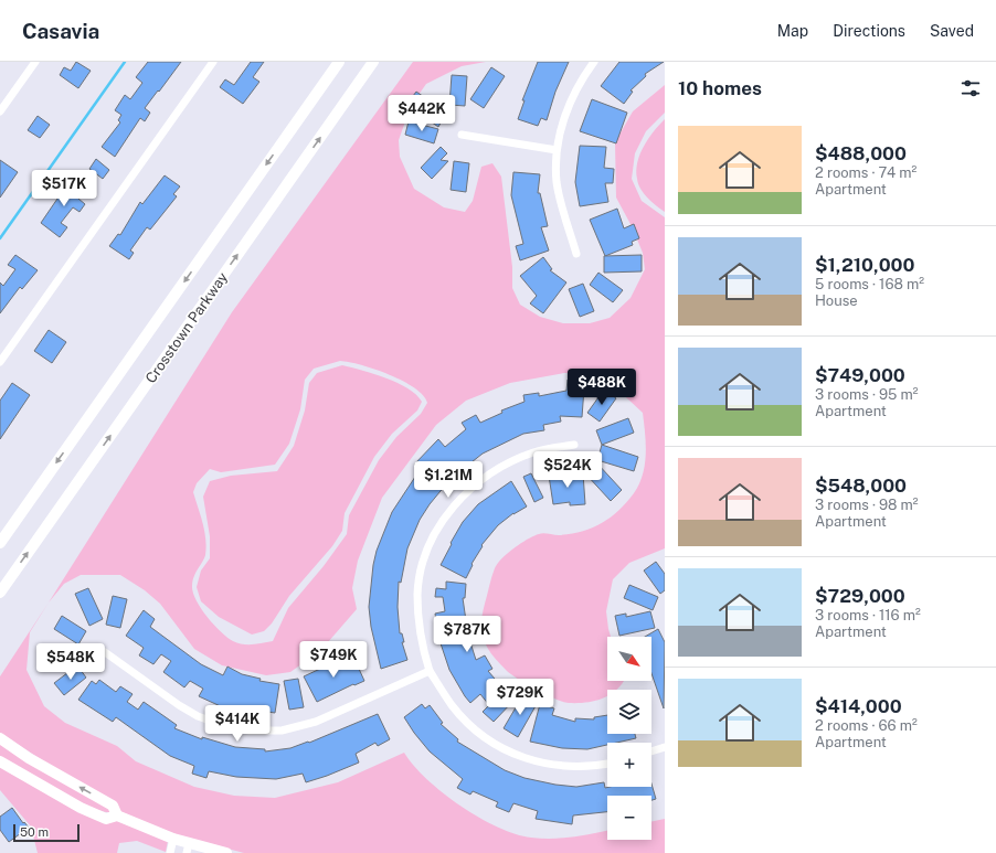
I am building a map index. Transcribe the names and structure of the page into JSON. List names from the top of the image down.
{
  "streets": {
    "main road": ["Crosstown Parkway"]
  },
  "scale_bar": "50 m",
  "north": "bottom right",
  "page": {
    "header": "Casavia",
    "nav": ["Map", "Directions", "Saved"],
    "heading": "10 homes",
    "price": [
      "$442K",
      "$517K",
      "$488K",
      "$524K",
      "$1.21M",
      "$787K",
      "$749K",
      "$548K",
      "$729K",
      "$414K"
    ],
    "list": [
      {
        "name": "$488,000",
        "note": "2 rooms · 74 m² · Apartment"
      },
      {
        "name": "$1,210,000",
        "note": "5 rooms · 168 m² · House"
      },
      {
        "name": "$749,000",
        "note": "3 rooms · 95 m² · Apartment"
      },
      {
        "name": "$548,000",
        "note": "3 rooms · 98 m² · Apartment"
      },
      {
        "name": "$729,000",
        "note": "3 rooms · 116 m² · Apartment"
      },
      {
        "name": "$414,000",
        "note": "2 rooms · 66 m² · Apartment"
      }
    ],
    "map_buttons": ["+", "−"],
    "scale": "50 m"
  }
}
